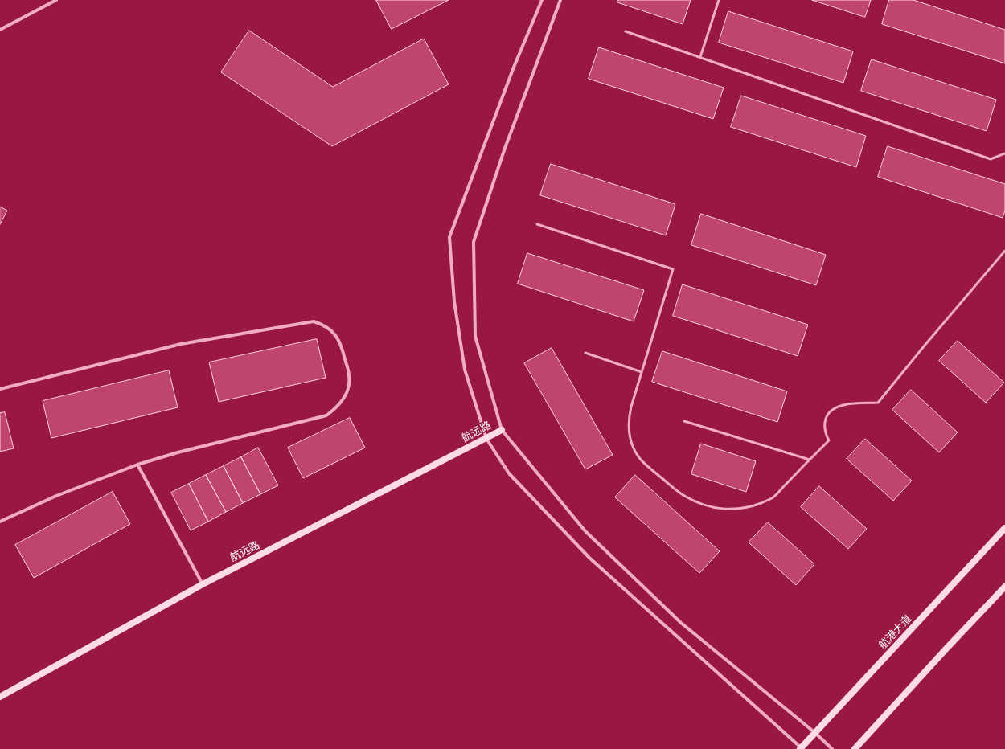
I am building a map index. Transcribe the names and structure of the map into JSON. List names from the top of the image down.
{
  "streets": {
    "street": ["航远路", "航港大道"]
  }
}
